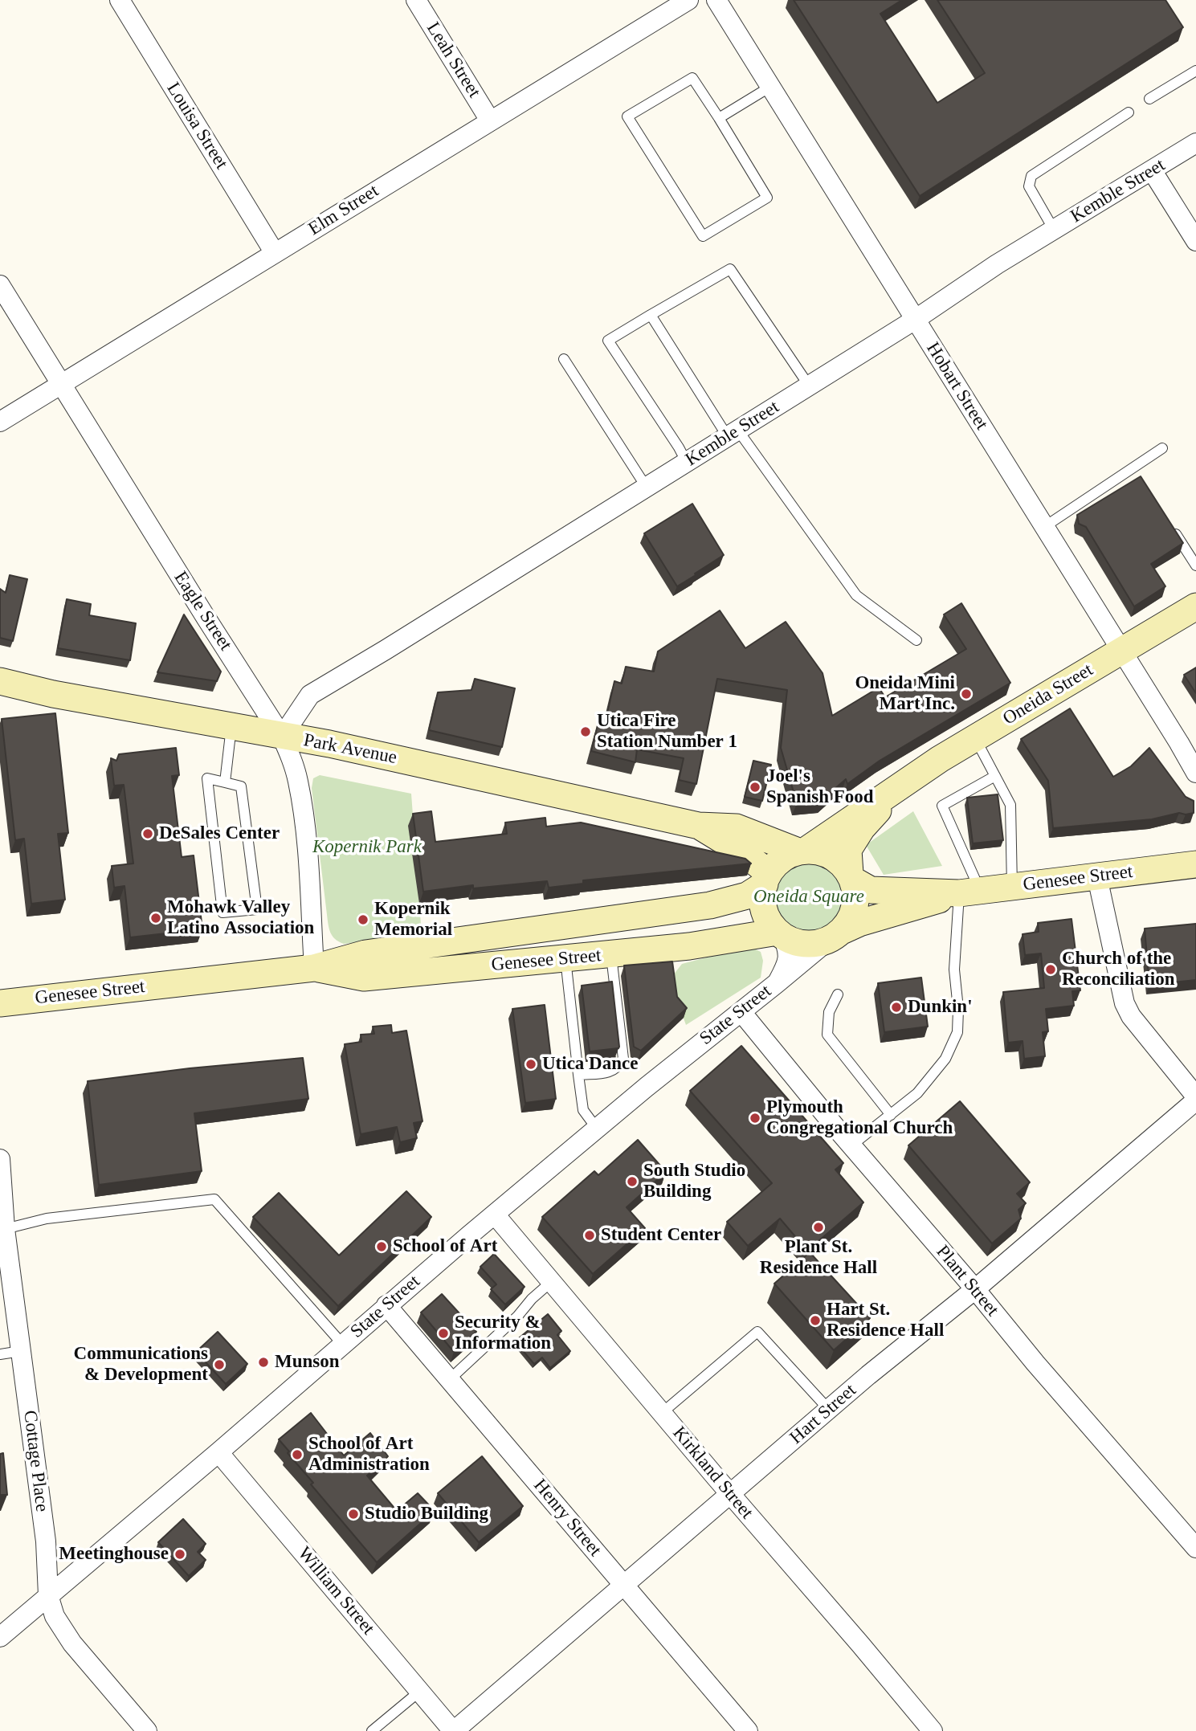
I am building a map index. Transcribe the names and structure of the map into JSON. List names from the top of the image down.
{
  "streets": {
    "main road": ["Oneida Street", "Park Avenue", "Genesee Street"],
    "street": [
      "Leah Street",
      "Louisa Street",
      "Kemble Street",
      "Elm Street",
      "Hobart Street",
      "Eagle Street",
      "State Street",
      "Plant Street",
      "Hart Street",
      "Cottage Place",
      "Kirkland Street",
      "Henry Street",
      "William Street"
    ]
  },
  "crossings": [
    ["Leah Street", "Elm Street"],
    ["Louisa Street", "Elm Street"],
    ["Kemble Street", "Hobart Street"],
    ["Kemble Street", "Eagle Street"],
    ["Kemble Street", "Park Avenue"],
    ["Elm Street", "Eagle Street"],
    ["Hobart Street", "Oneida Street"],
    ["Eagle Street", "Park Avenue"],
    ["Eagle Street", "Genesee Street"],
    ["Oneida Street", "Park Avenue"],
    ["Oneida Street", "Genesee Street"],
    ["Oneida Street", "State Street"],
    ["Park Avenue", "Genesee Street"],
    ["Park Avenue", "State Street"],
    ["Genesee Street", "State Street"],
    ["State Street", "Plant Street"],
    ["State Street", "Cottage Place"],
    ["State Street", "Kirkland Street"],
    ["State Street", "Henry Street"],
    ["State Street", "William Street"],
    ["Plant Street", "Hart Street"],
    ["Hart Street", "Kirkland Street"],
    ["Hart Street", "Henry Street"],
    ["Hart Street", "William Street"]
  ],
  "parks": ["Kopernik Park", "Oneida Square"],
  "places": [
    "Oneida Mini Mart Inc.",
    "Utica Fire Station Number 1",
    "Joel's Spanish Food",
    "DeSales Center",
    "Mohawk Valley Latino Association",
    "Kopernik Memorial",
    "Church of the Reconciliation",
    "Dunkin'",
    "Utica Dance",
    "Plymouth Congregational Church",
    "South Studio Building",
    "Plant St. Residence Hall",
    "Student Center",
    "School of Art",
    "Hart St. Residence Hall",
    "Security & Information",
    "Munson",
    "Communications & Development",
    "School of Art Administration",
    "Studio Building",
    "Meetinghouse"
  ]
}
